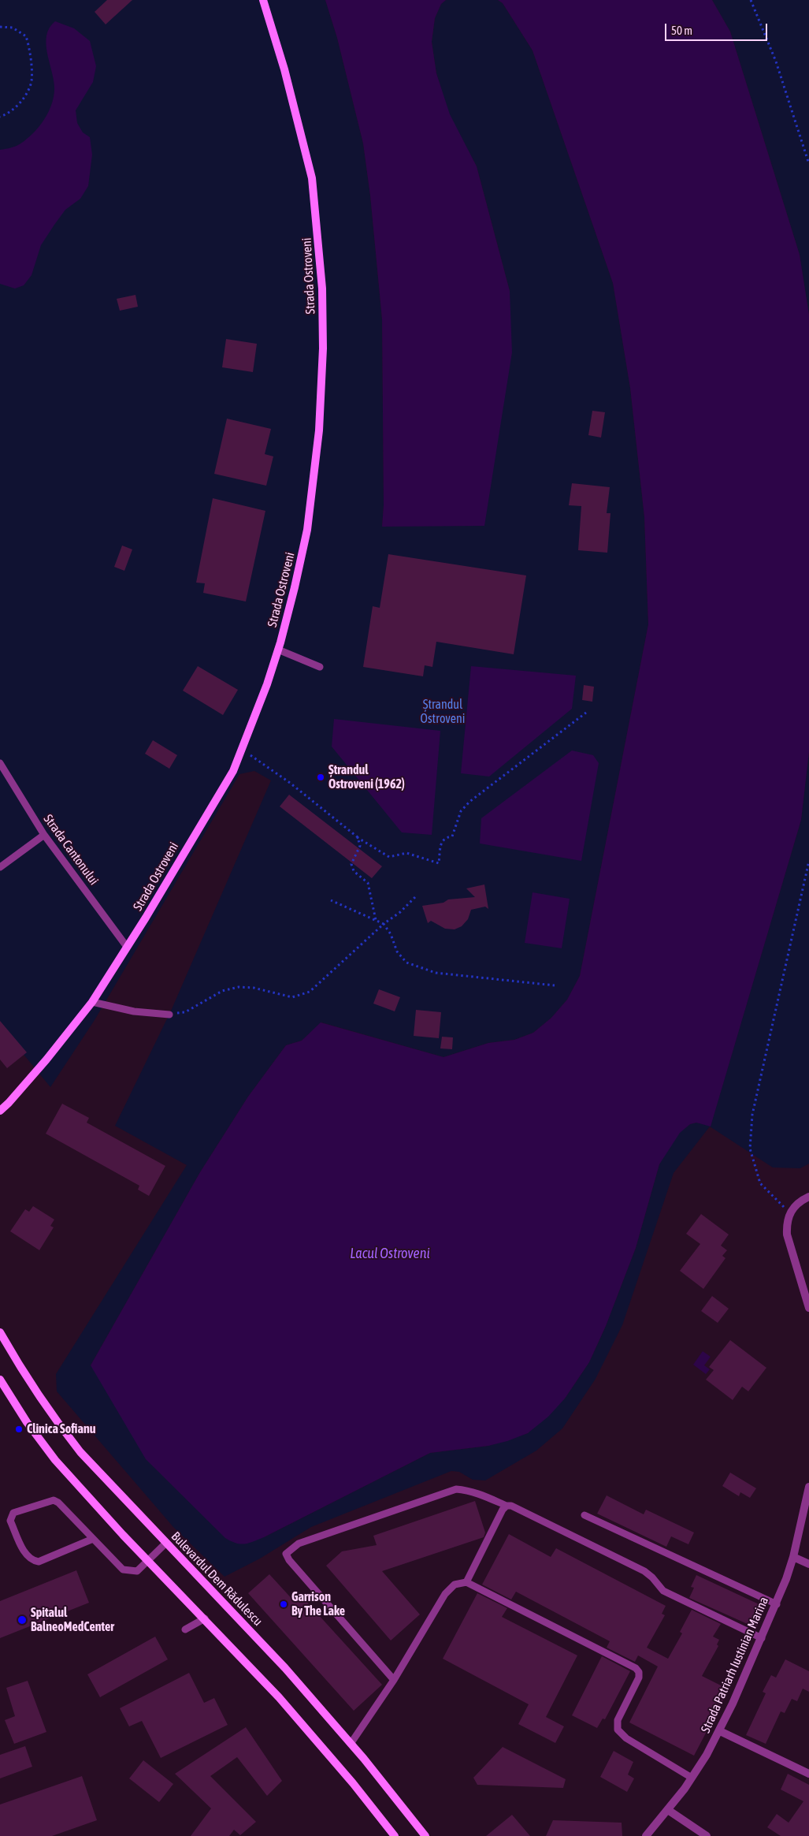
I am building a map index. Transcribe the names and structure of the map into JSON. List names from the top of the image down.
{
  "streets": {
    "main road": ["Strada Ostroveni", "Bulevardul Dem Rădulescu"],
    "street": ["Strada Patriarh Iustinian Marina"],
    "lane": ["Strada Cantonului"]
  },
  "crossings": [
    ["Strada Ostroveni", "Strada Cantonului"]
  ],
  "water": ["Lacul Ostroveni"],
  "parks": ["Ștrandul Ostroveni"],
  "places": [
    "Ștrandul Ostroveni (1962)",
    "Clinica Sofianu",
    "Garrison By The Lake",
    "Spitalul BalneoMedCenter"
  ],
  "scale_bar": "50 m"
}
